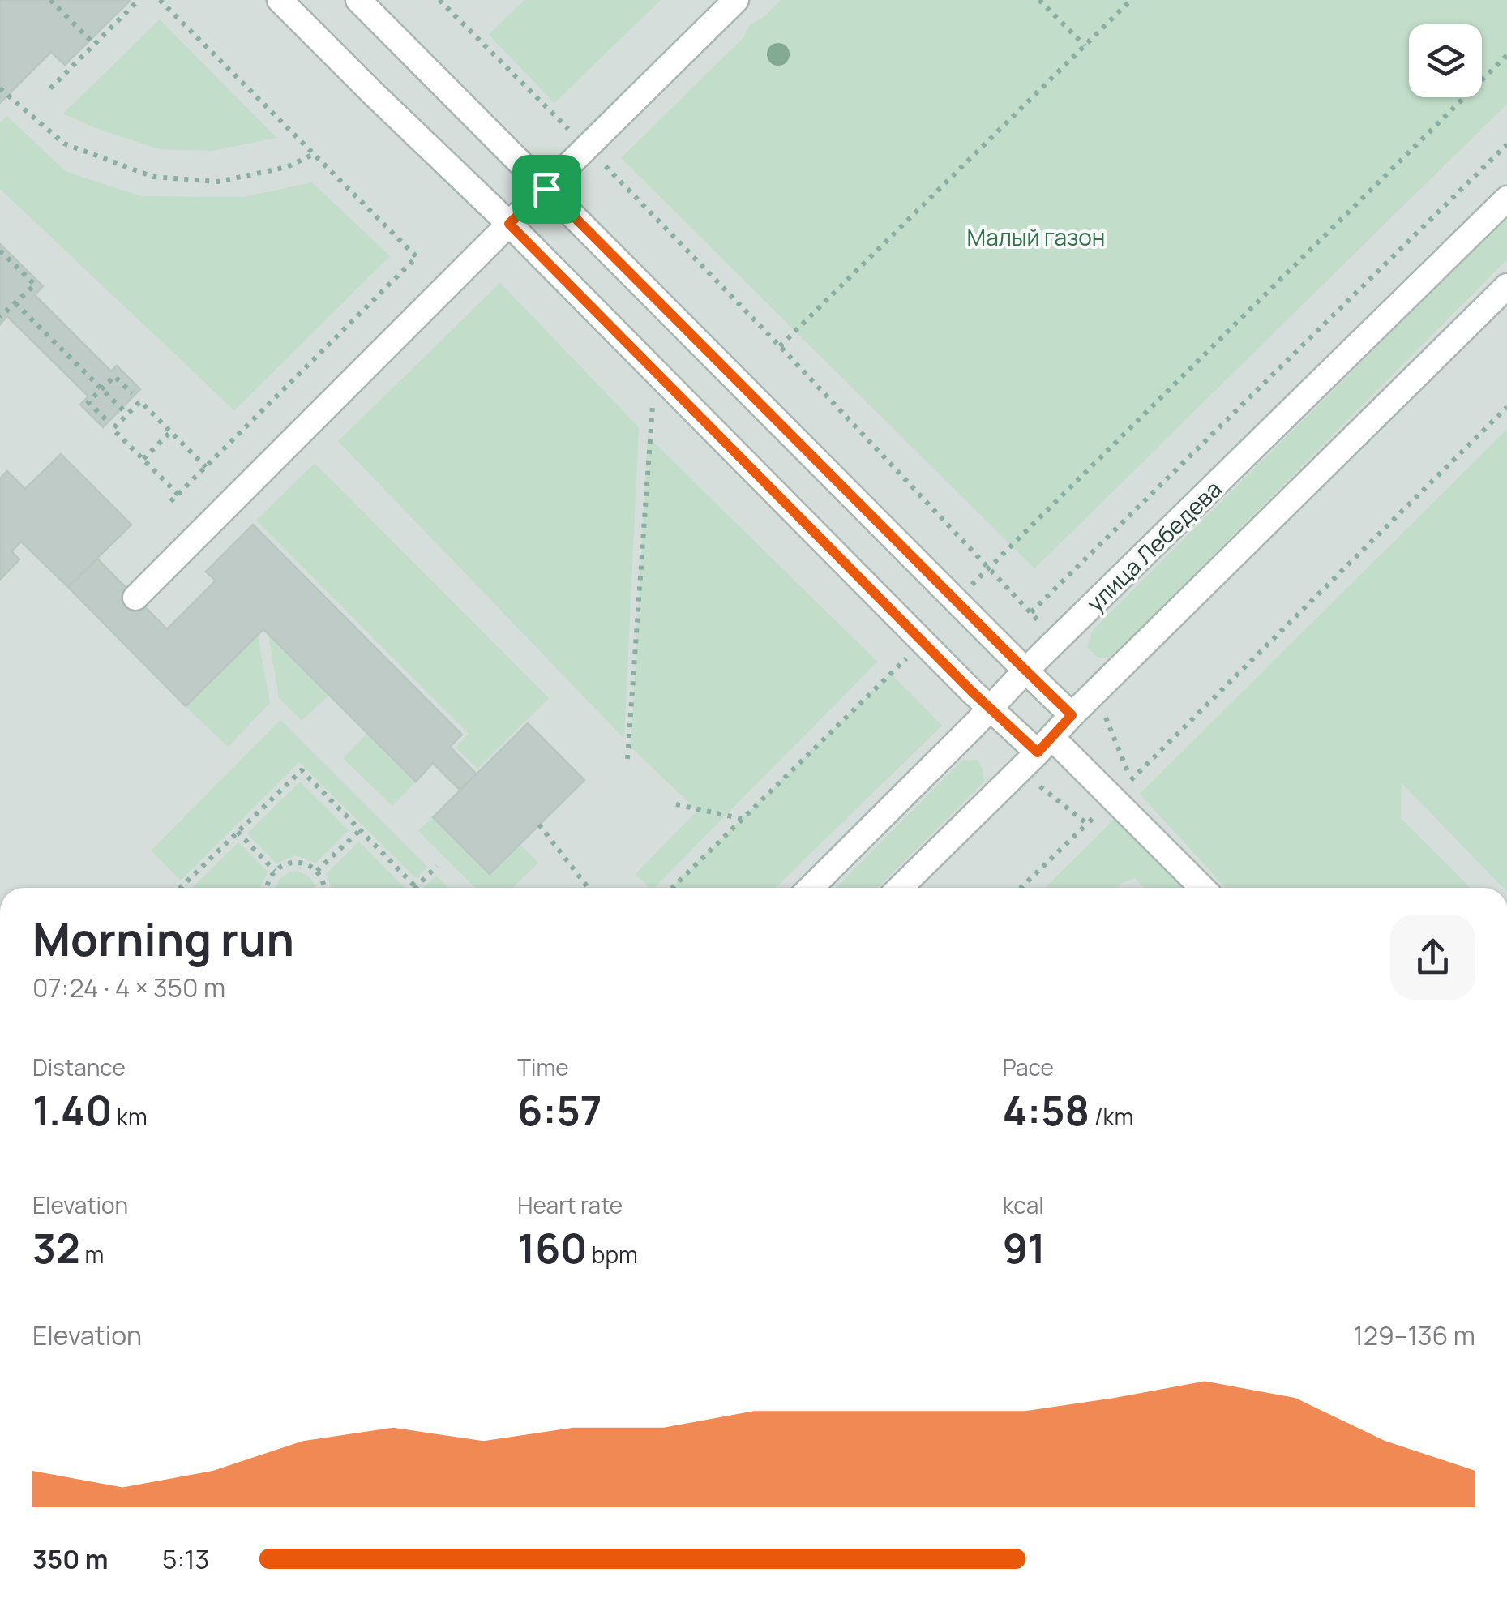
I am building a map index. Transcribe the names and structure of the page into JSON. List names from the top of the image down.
{
  "streets": {
    "street": ["улица Лебедева"]
  },
  "parks": ["Малый газон"],
  "page": {
    "heading": ["Morning run", "07:24 · 4 × 350 m"],
    "stats": [
      ["Distance", "1.40 km"],
      ["Time", "6:57"],
      ["Pace", "4:58 /km"],
      ["Elevation", "32 m"],
      ["Heart rate", "160 bpm"],
      ["kcal", "91"]
    ],
    "chart": ["Elevation", "129–136 m"],
    "list": [
      {
        "name": "350 m",
        "note": "5:13"
      }
    ]
  }
}
